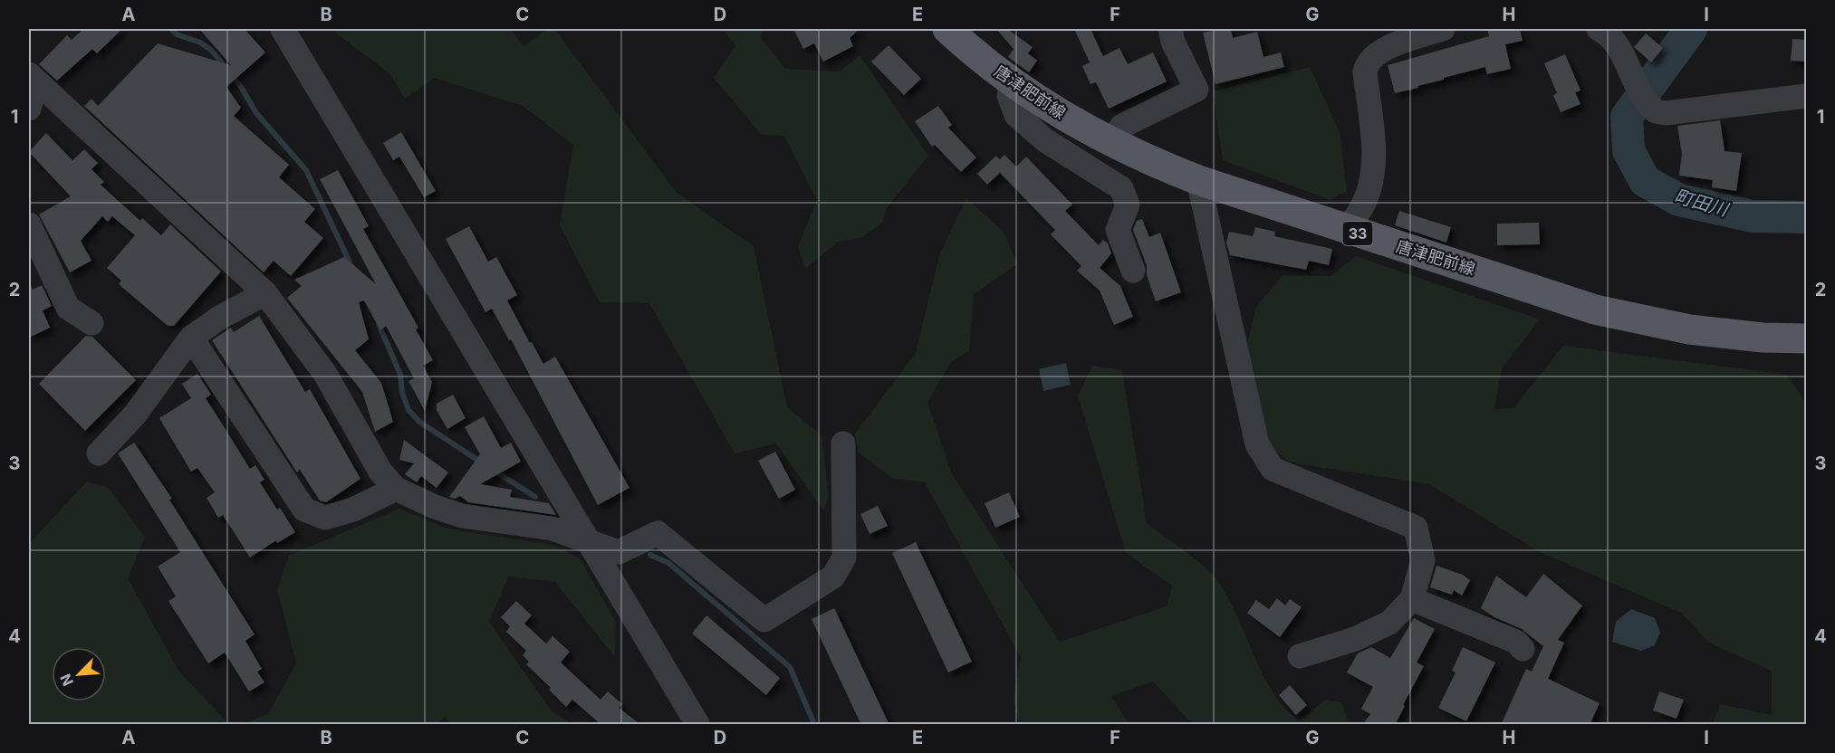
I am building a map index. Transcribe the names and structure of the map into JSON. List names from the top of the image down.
{
  "streets": {
    "main road": ["唐津肥前線", "33"]
  },
  "water": ["町田川"],
  "north": "bottom left",
  "grid": {
    "columns": [
      "A",
      "B",
      "C",
      "D",
      "E",
      "F",
      "G",
      "H",
      "I"
    ],
    "rows": [
      "1",
      "2",
      "3",
      "4"
    ]
  }
}
